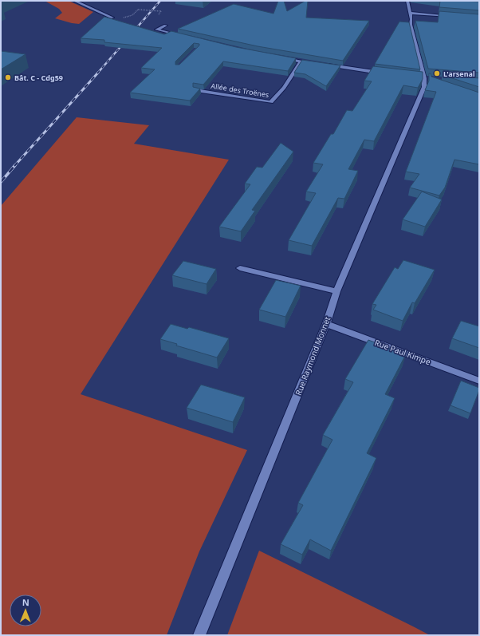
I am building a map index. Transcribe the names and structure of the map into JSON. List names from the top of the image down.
{
  "streets": {
    "street": ["Allée des Troënes", "Rue Paul Kimpe", "Rue Raymond Monnet"]
  },
  "crossings": [
    ["Rue Paul Kimpe", "Rue Raymond Monnet"]
  ],
  "places": ["L'arsenal", "Bât. C - Cdg59"],
  "north": "top"
}
